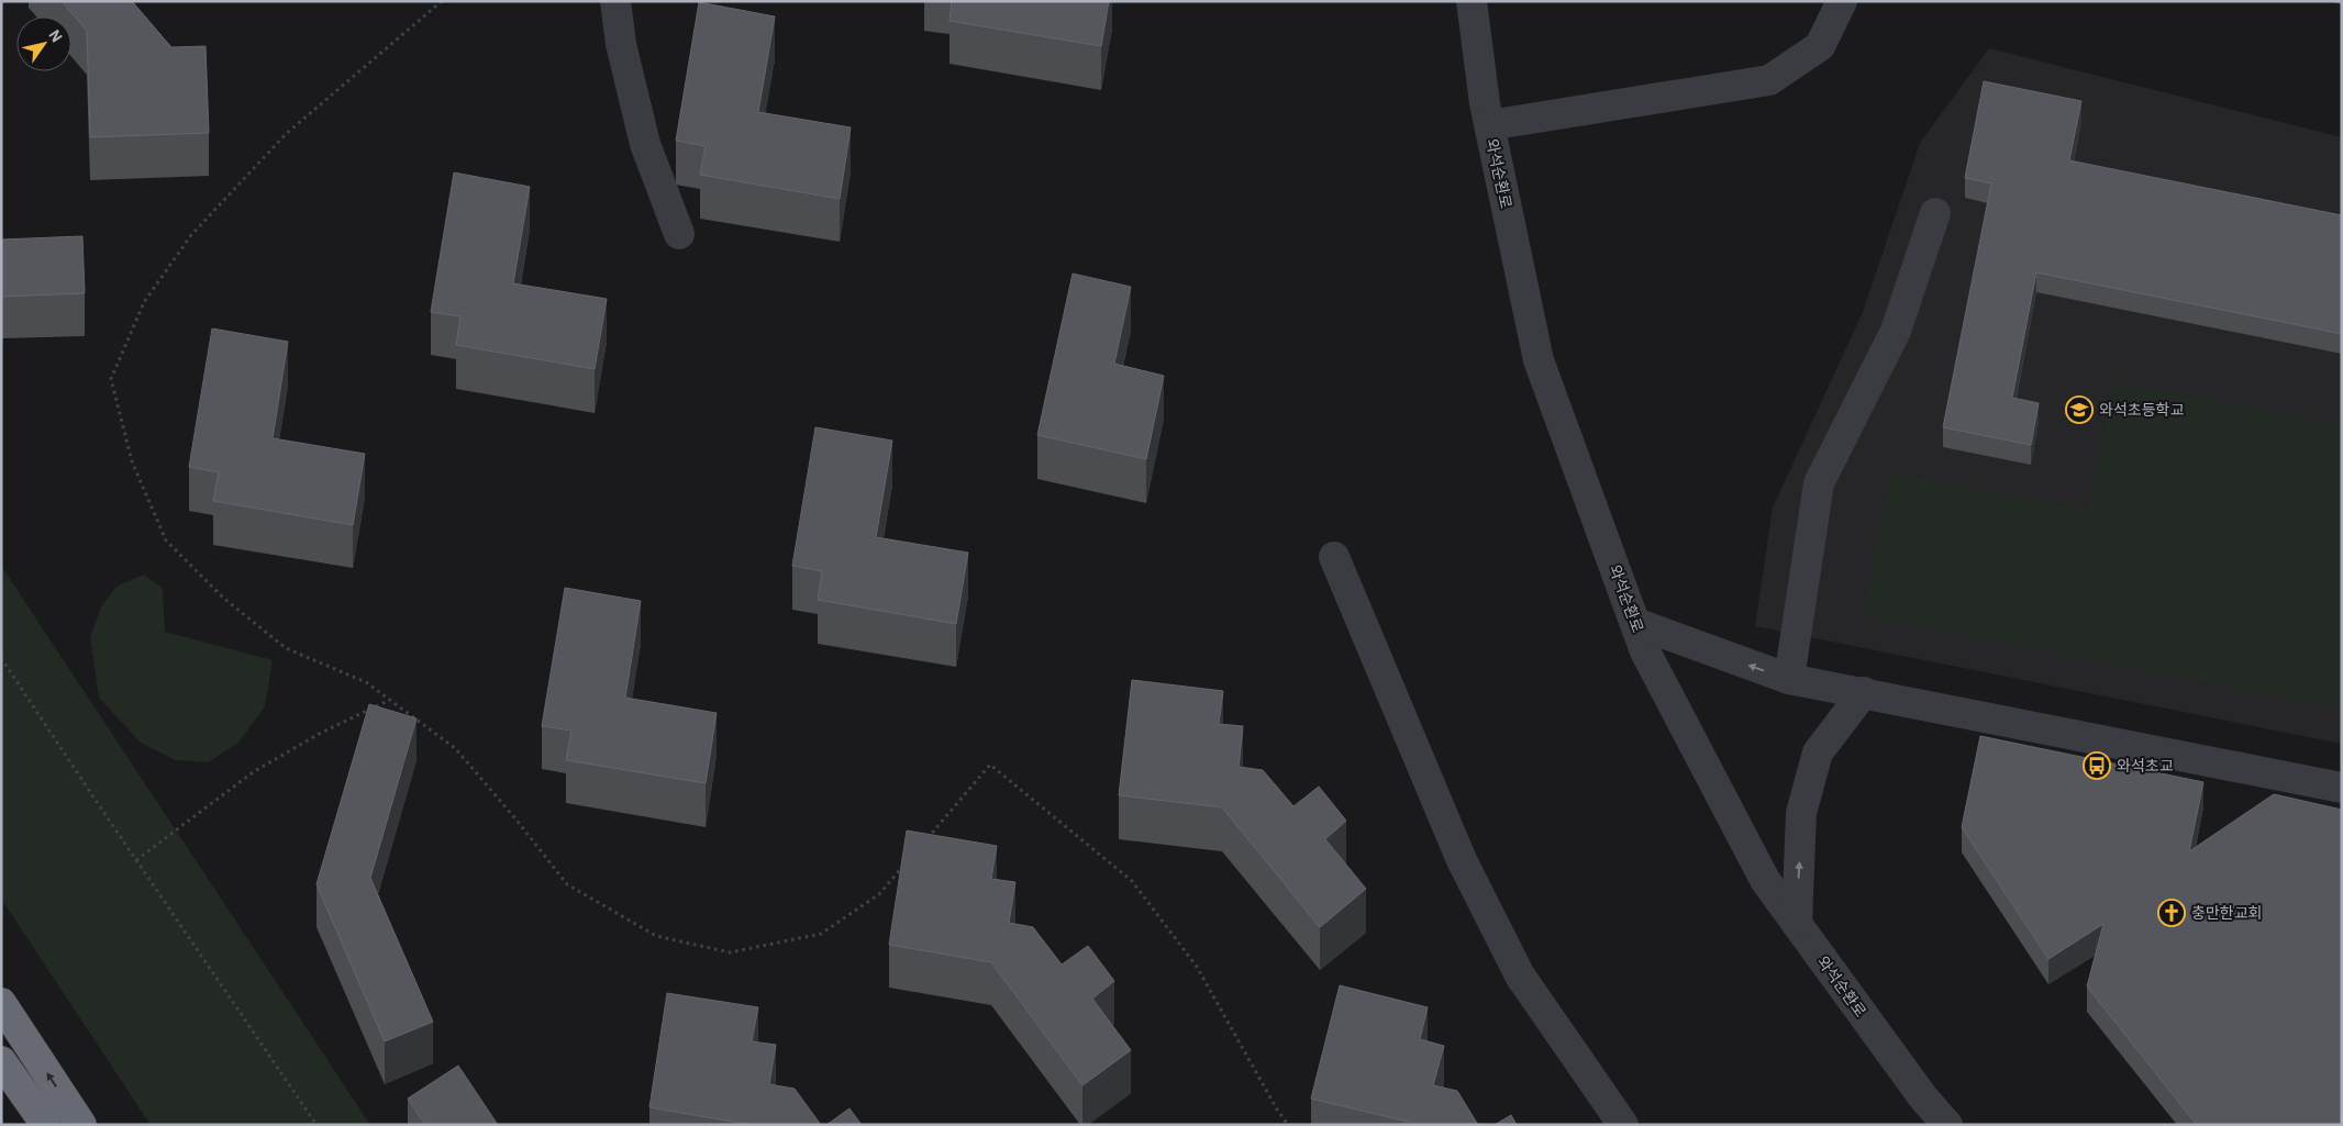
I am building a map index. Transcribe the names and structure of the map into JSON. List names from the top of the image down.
{
  "streets": {
    "street": ["와석순환로"]
  },
  "places": {
    "school or university": ["와석초등학교"],
    "bus stop": ["와석초교"],
    "church": ["충만한교회"]
  },
  "north": "top right"
}
